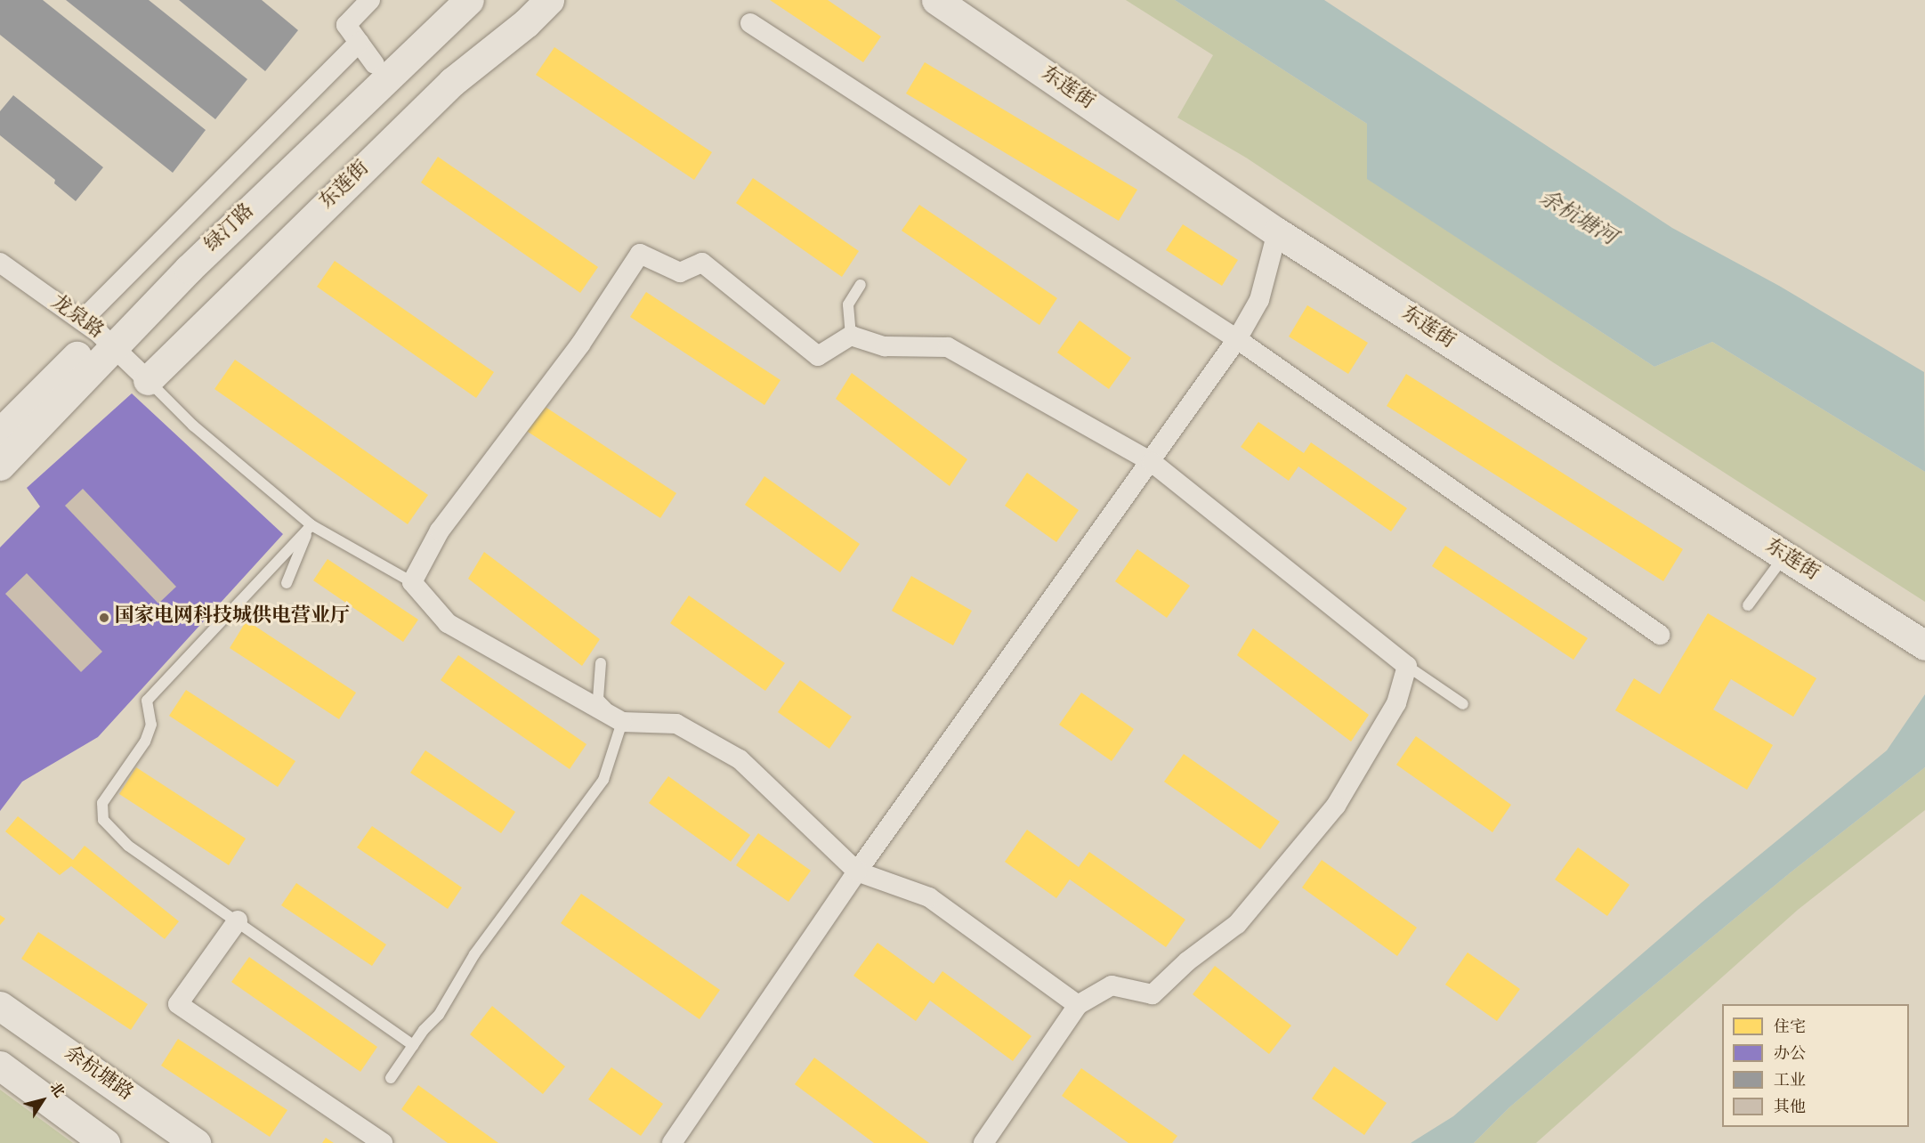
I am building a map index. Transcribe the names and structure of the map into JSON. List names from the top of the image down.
{
  "streets": {
    "street": [
      "东莲街",
      "绿汀路",
      "龙泉路",
      "余杭塘路"
    ]
  },
  "crossings": [
    ["东莲街", "龙泉路"],
    ["绿汀路", "龙泉路"]
  ],
  "water": ["余杭塘河"],
  "places": ["国家电网科技城供电营业厅"],
  "legend": [
    "住宅",
    "办公",
    "工业",
    "其他"
  ],
  "north": "top right"
}
